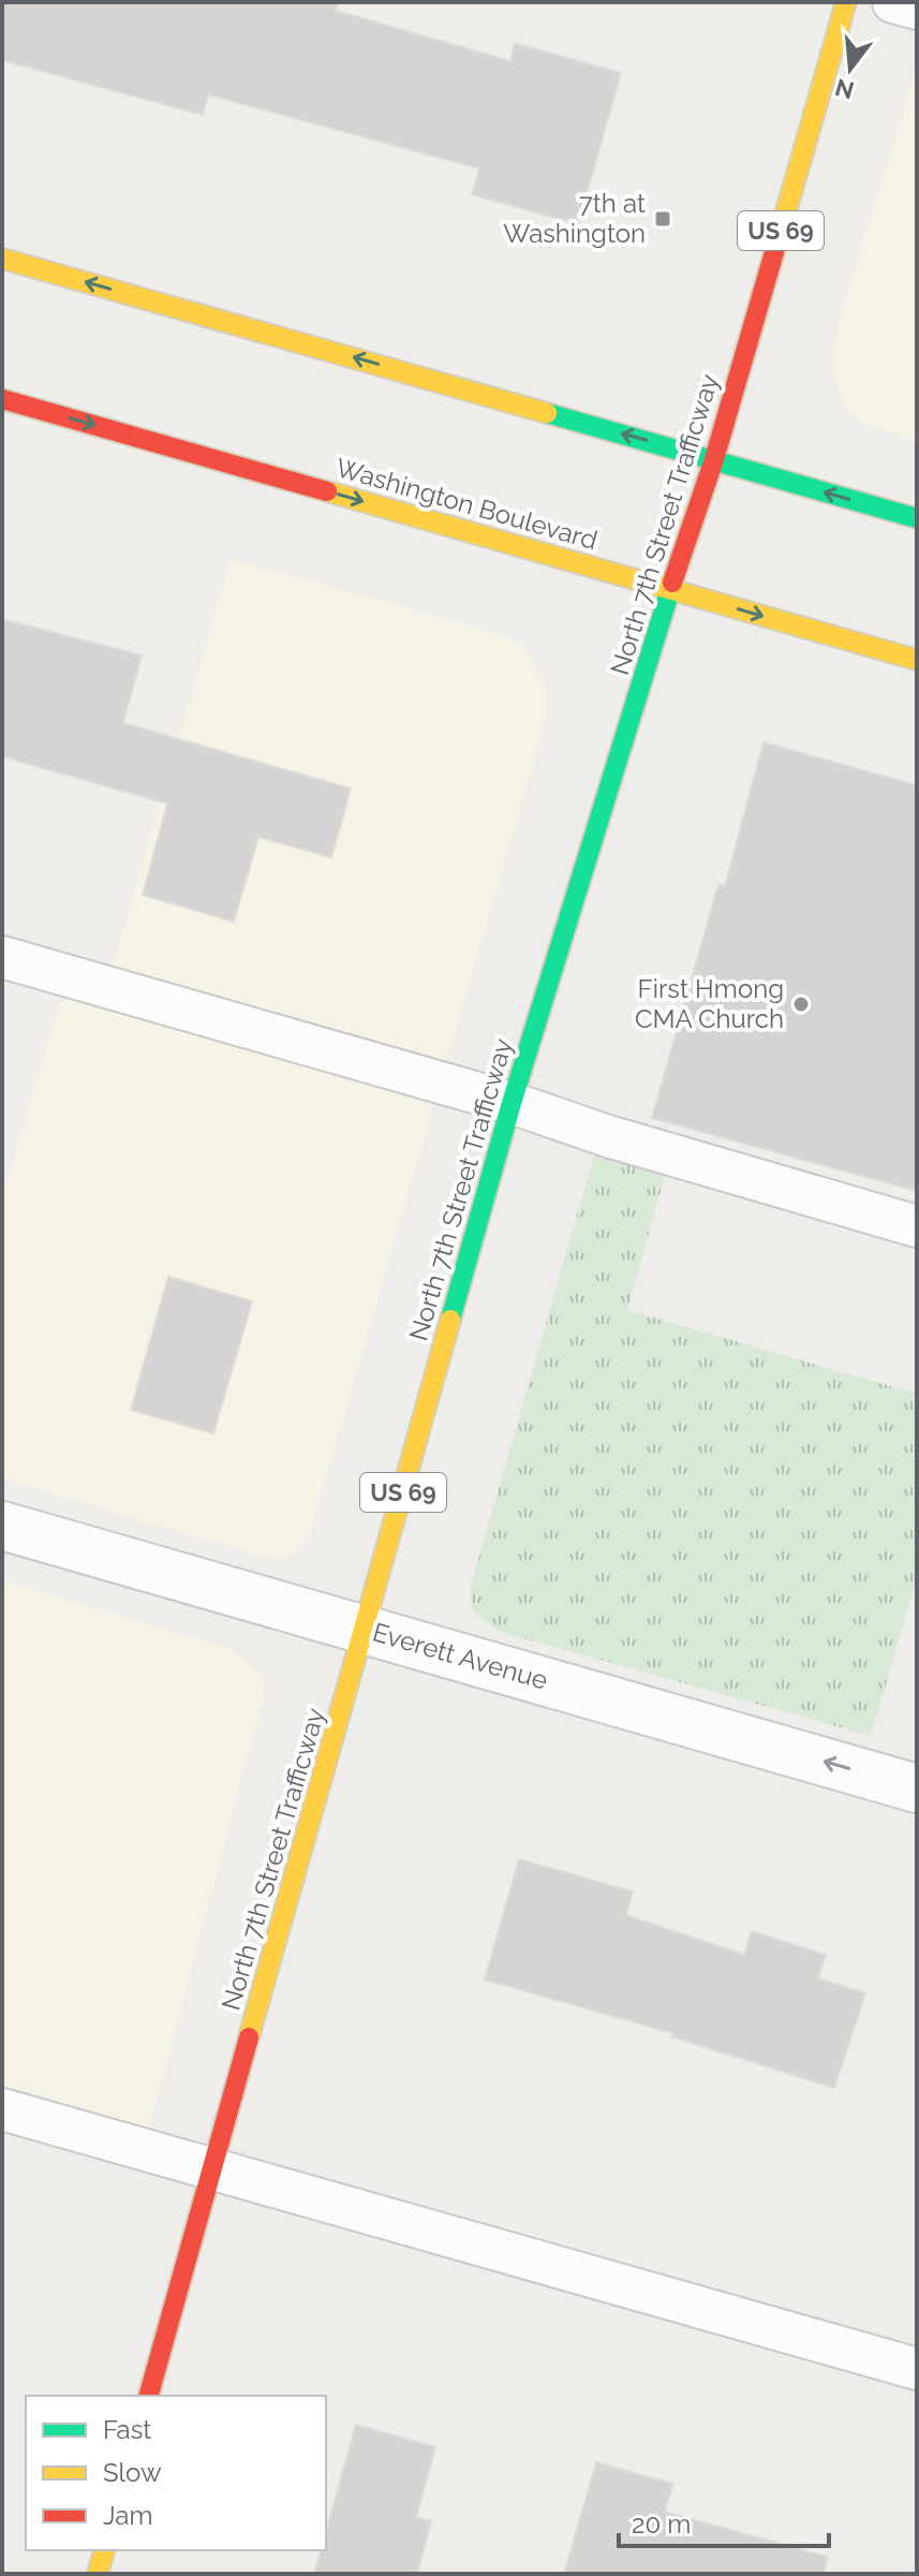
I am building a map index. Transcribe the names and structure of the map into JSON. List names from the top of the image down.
{
  "streets": {
    "main road": ["US 69", "Washington Boulevard", "North 7th Street Trafficway"],
    "street": ["Everett Avenue"]
  },
  "crossings": [
    ["Washington Boulevard", "North 7th Street Trafficway"],
    ["North 7th Street Trafficway", "Everett Avenue"]
  ],
  "one_way": ["Everett Avenue"],
  "places": {
    "transit": ["7th at Washington"],
    "other": ["First Hmong CMA Church"]
  },
  "legend": ["Fast", "Slow", "Jam"],
  "scale_bar": "20 m",
  "north": "bottom"
}
